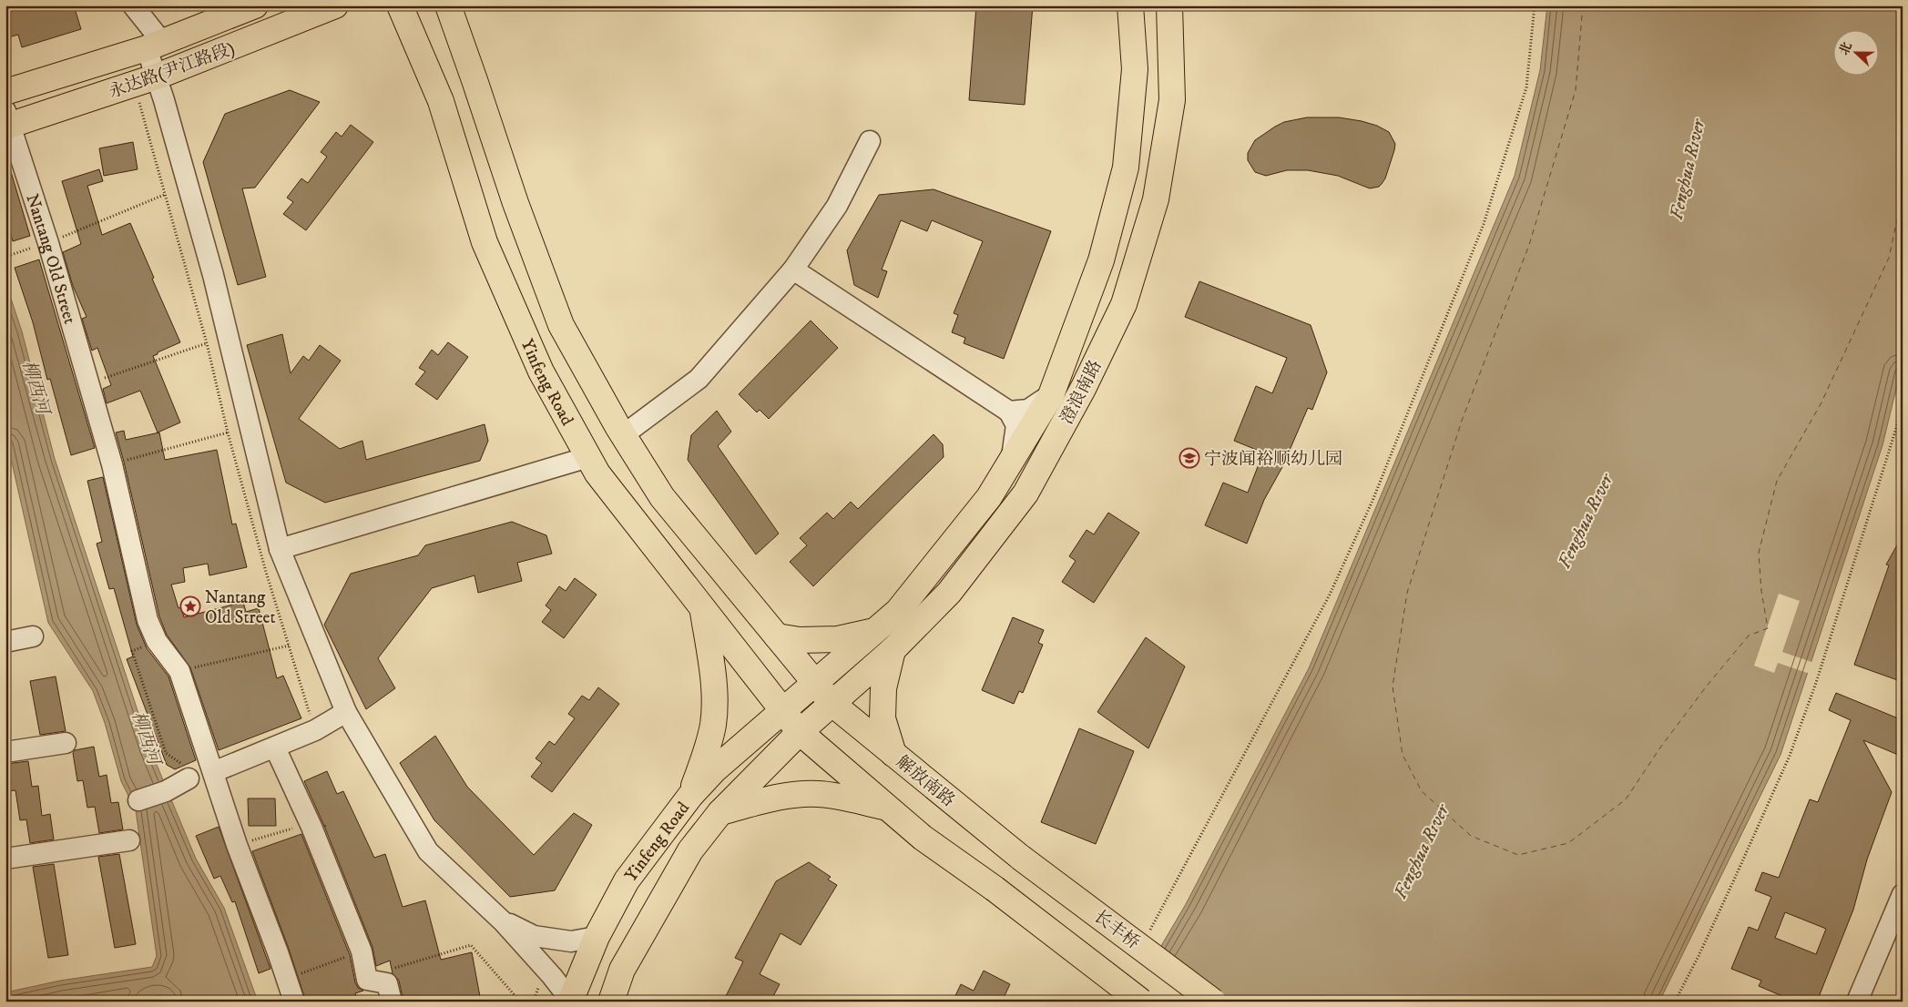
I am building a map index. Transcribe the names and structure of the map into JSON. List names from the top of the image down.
{
  "streets": {
    "main road": [
      "永达路(尹江路段)",
      "Yinfeng Road",
      "澄浪南路",
      "解放南路",
      "长丰桥"
    ],
    "street": ["Nantang Old Street"]
  },
  "crossings": [
    ["永达路(尹江路段)", "Nantang Old Street"],
    ["Yinfeng Road", "澄浪南路"],
    ["Yinfeng Road", "解放南路"],
    ["澄浪南路", "解放南路"],
    ["解放南路", "长丰桥"]
  ],
  "water": ["Fenghua Rıver", "柳西河"],
  "places": {
    "school or university": ["宁波闻裕顺幼儿园"],
    "place": ["Nantang Old Street"]
  },
  "north": "left"
}
